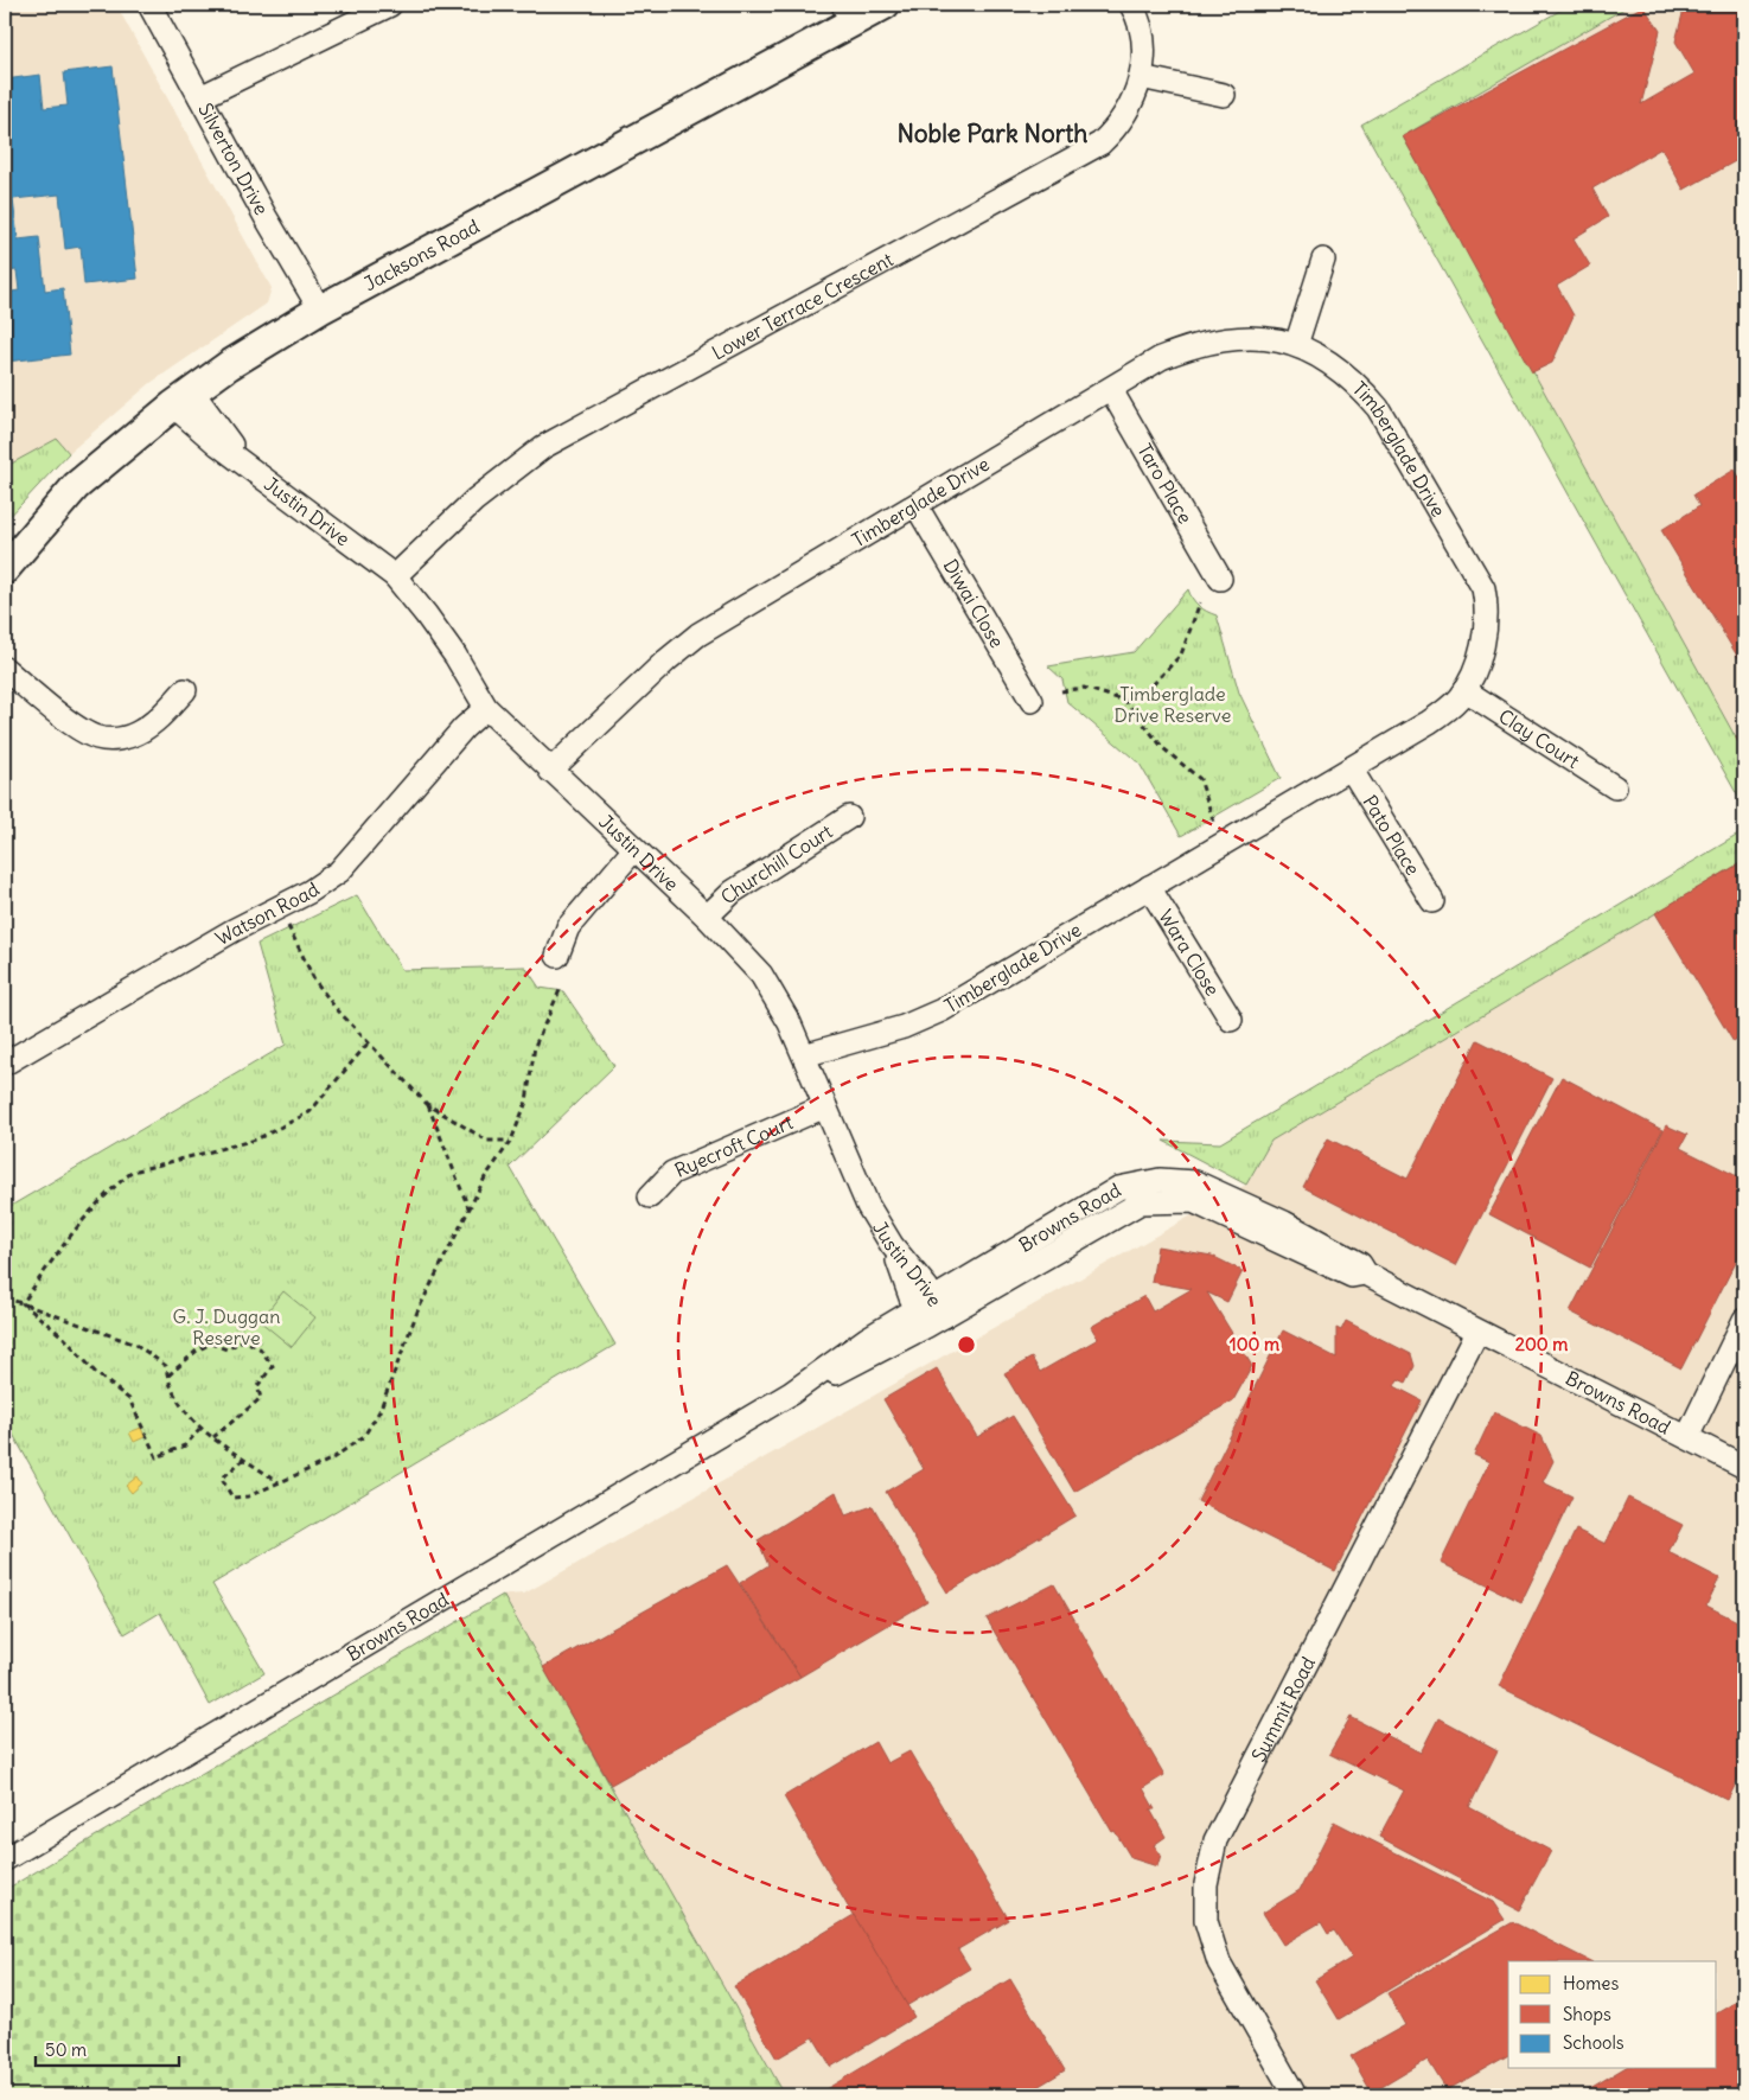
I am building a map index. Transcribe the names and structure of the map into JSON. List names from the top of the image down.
{
  "streets": {
    "main road": ["Jacksons Road"],
    "street": [
      "Silverton Drive",
      "Lower Terrace Crescent",
      "Timberglade Drive",
      "Taro Place",
      "Justin Drive",
      "Diwai Close",
      "Clay Court",
      "Pato Place",
      "Churchill Court",
      "Watson Road",
      "Wara Close",
      "Ryecroft Court",
      "Browns Road",
      "Summit Road"
    ]
  },
  "crossings": [
    ["Silverton Drive", "Jacksons Road"],
    ["Jacksons Road", "Justin Drive"],
    ["Lower Terrace Crescent", "Justin Drive"],
    ["Timberglade Drive", "Taro Place"],
    ["Timberglade Drive", "Justin Drive"],
    ["Timberglade Drive", "Diwai Close"],
    ["Timberglade Drive", "Clay Court"],
    ["Timberglade Drive", "Pato Place"],
    ["Timberglade Drive", "Wara Close"],
    ["Justin Drive", "Churchill Court"],
    ["Justin Drive", "Watson Road"],
    ["Justin Drive", "Ryecroft Court"],
    ["Justin Drive", "Browns Road"],
    ["Browns Road", "Summit Road"]
  ],
  "districts": ["Noble Park North"],
  "parks": ["Timberglade Drive Reserve", "G. J. Duggan Reserve"],
  "legend": ["Homes", "Shops", "Schools"],
  "scale_bar": "50 m",
  "rings": ["100 m", "200 m"]
}
